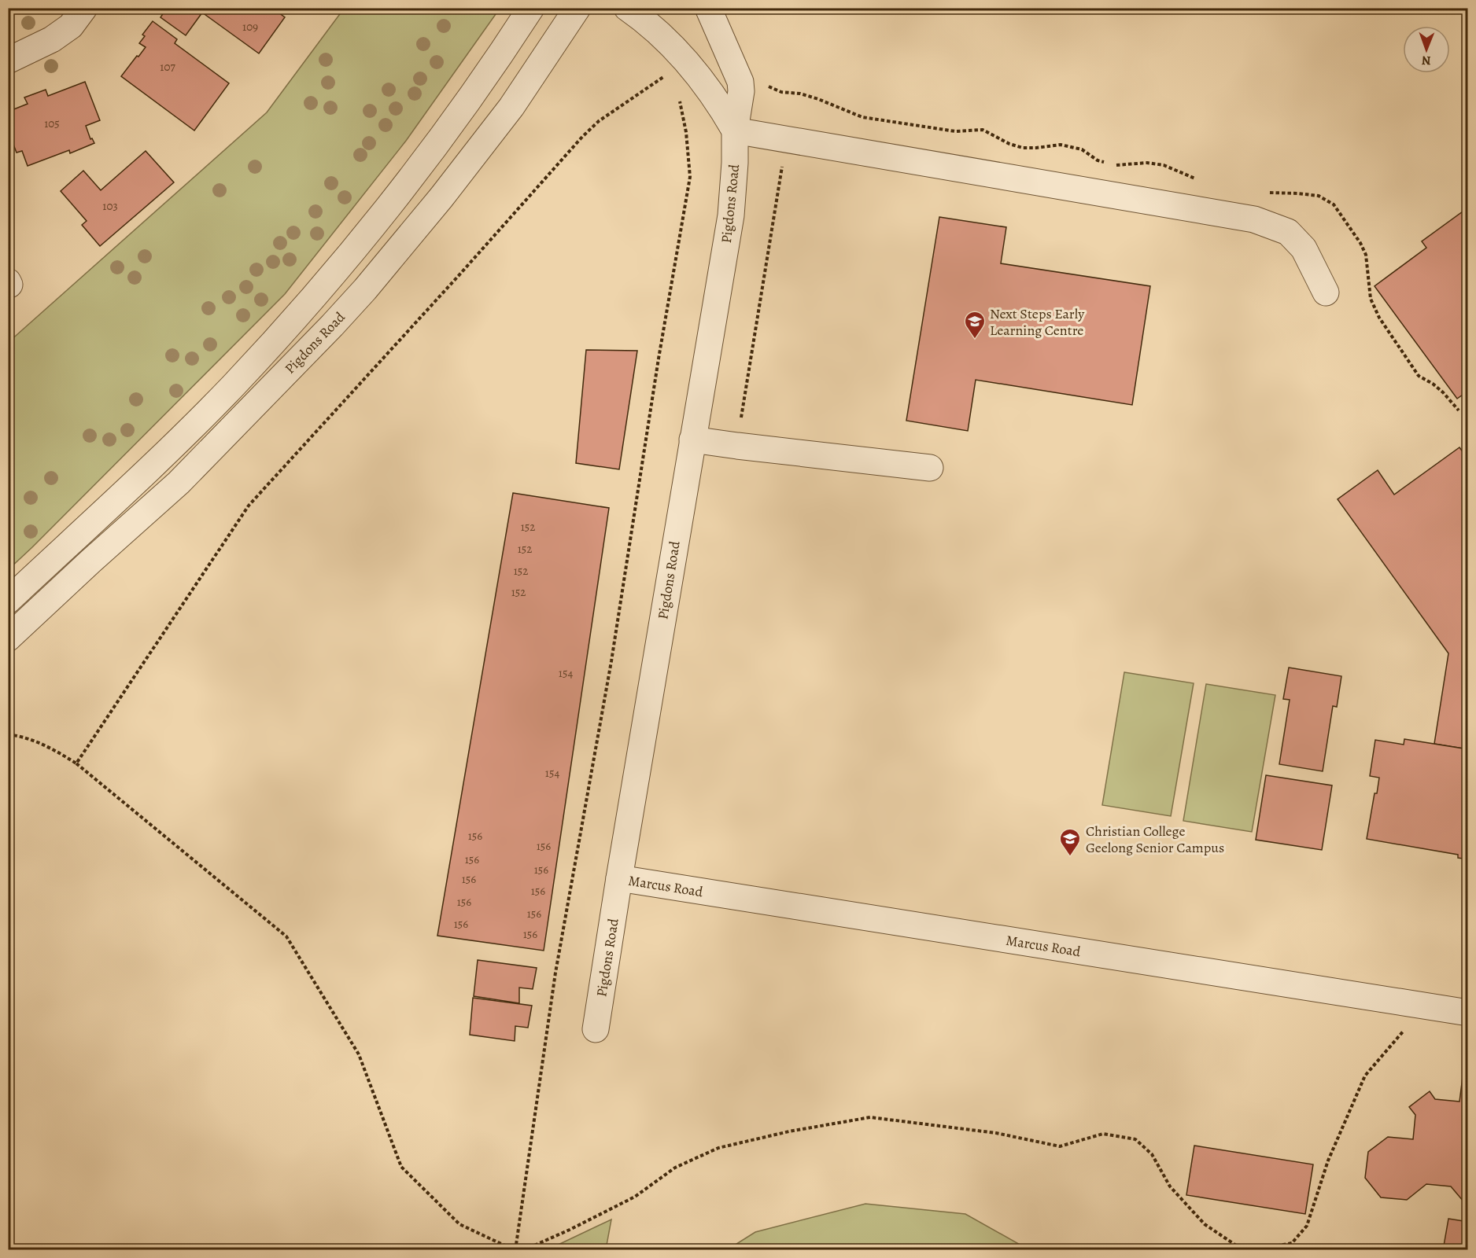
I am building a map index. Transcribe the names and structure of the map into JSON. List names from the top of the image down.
{
  "streets": {
    "street": ["Pigdons Road", "Marcus Road"]
  },
  "crossings": [
    ["Pigdons Road", "Marcus Road"]
  ],
  "places": {
    "school or university": ["Next Steps Early Learning Centre", "Christian College Geelong Senior Campus"]
  },
  "house_numbers": [
    "109",
    "107",
    "105",
    "103",
    "152",
    "152",
    "152",
    "152",
    "154",
    "154",
    "156",
    "156",
    "156",
    "156",
    "156",
    "156",
    "156",
    "156",
    "156",
    "156"
  ],
  "north": "bottom"
}
